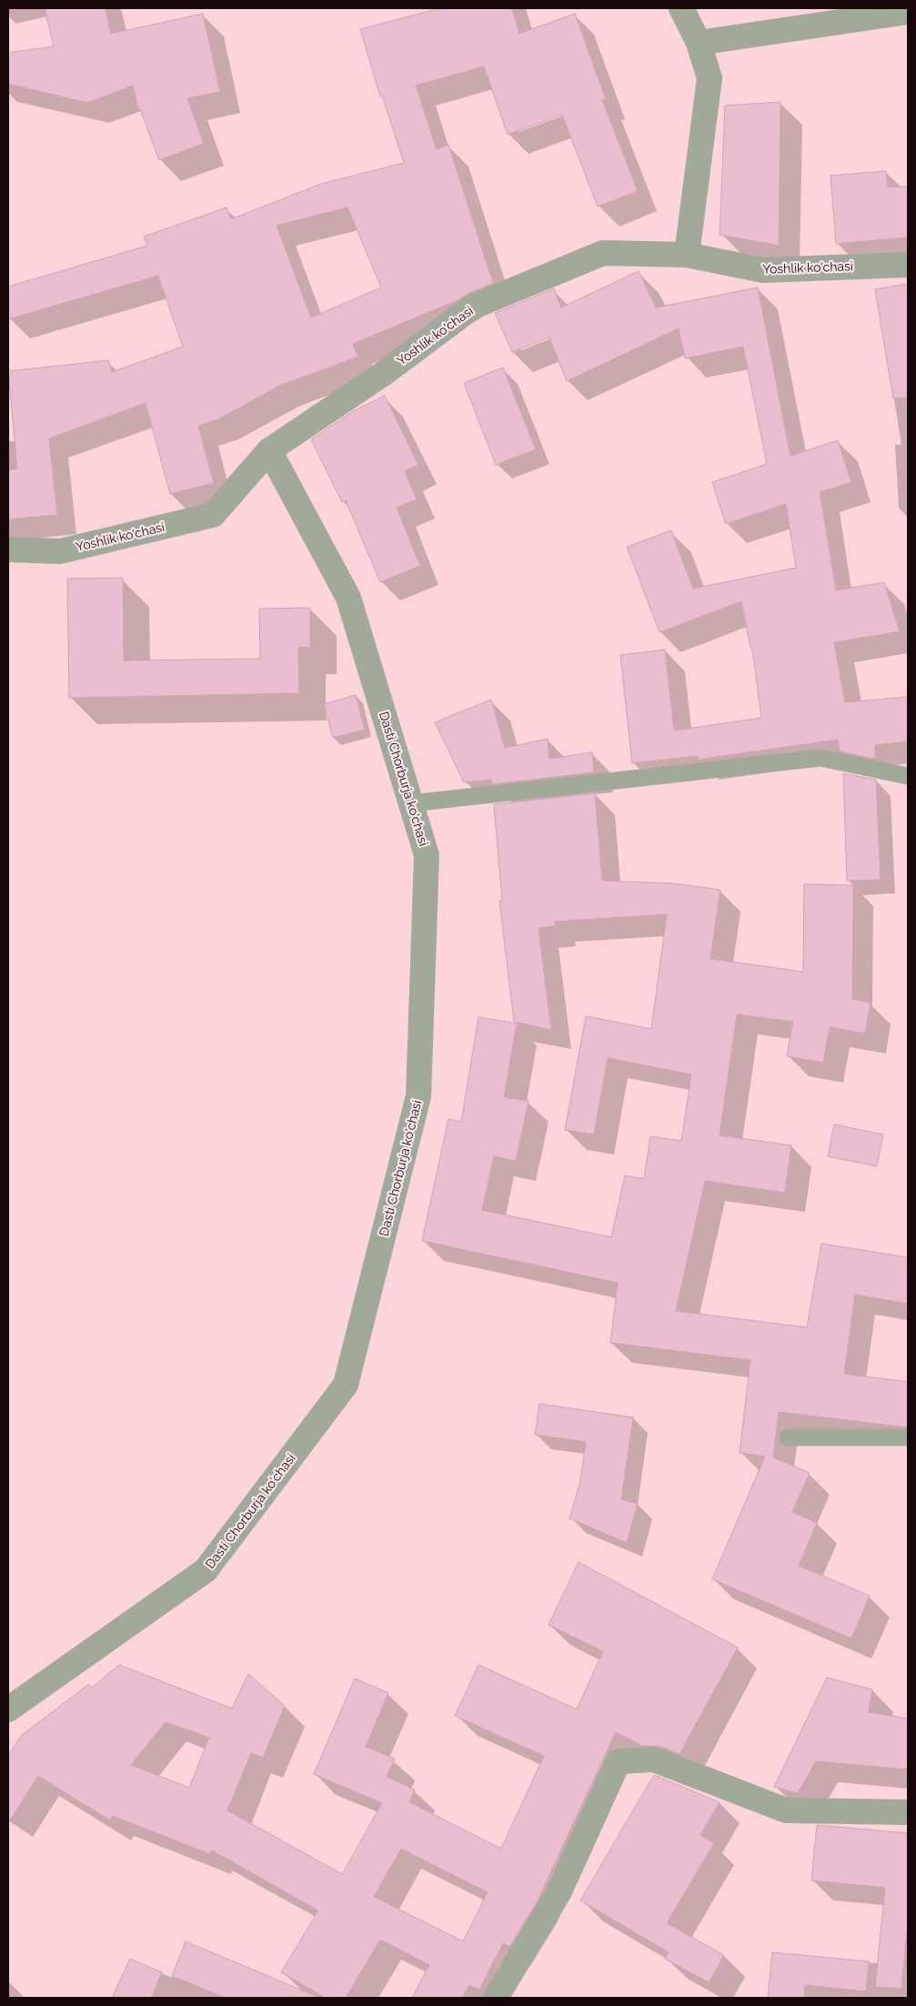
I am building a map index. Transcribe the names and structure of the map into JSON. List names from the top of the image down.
{
  "streets": {
    "street": ["Yoshlik ko'chasi", "Dasti Chorburja ko'chasi"]
  },
  "crossings": [
    ["Yoshlik ko'chasi", "Dasti Chorburja ko'chasi"]
  ]
}
